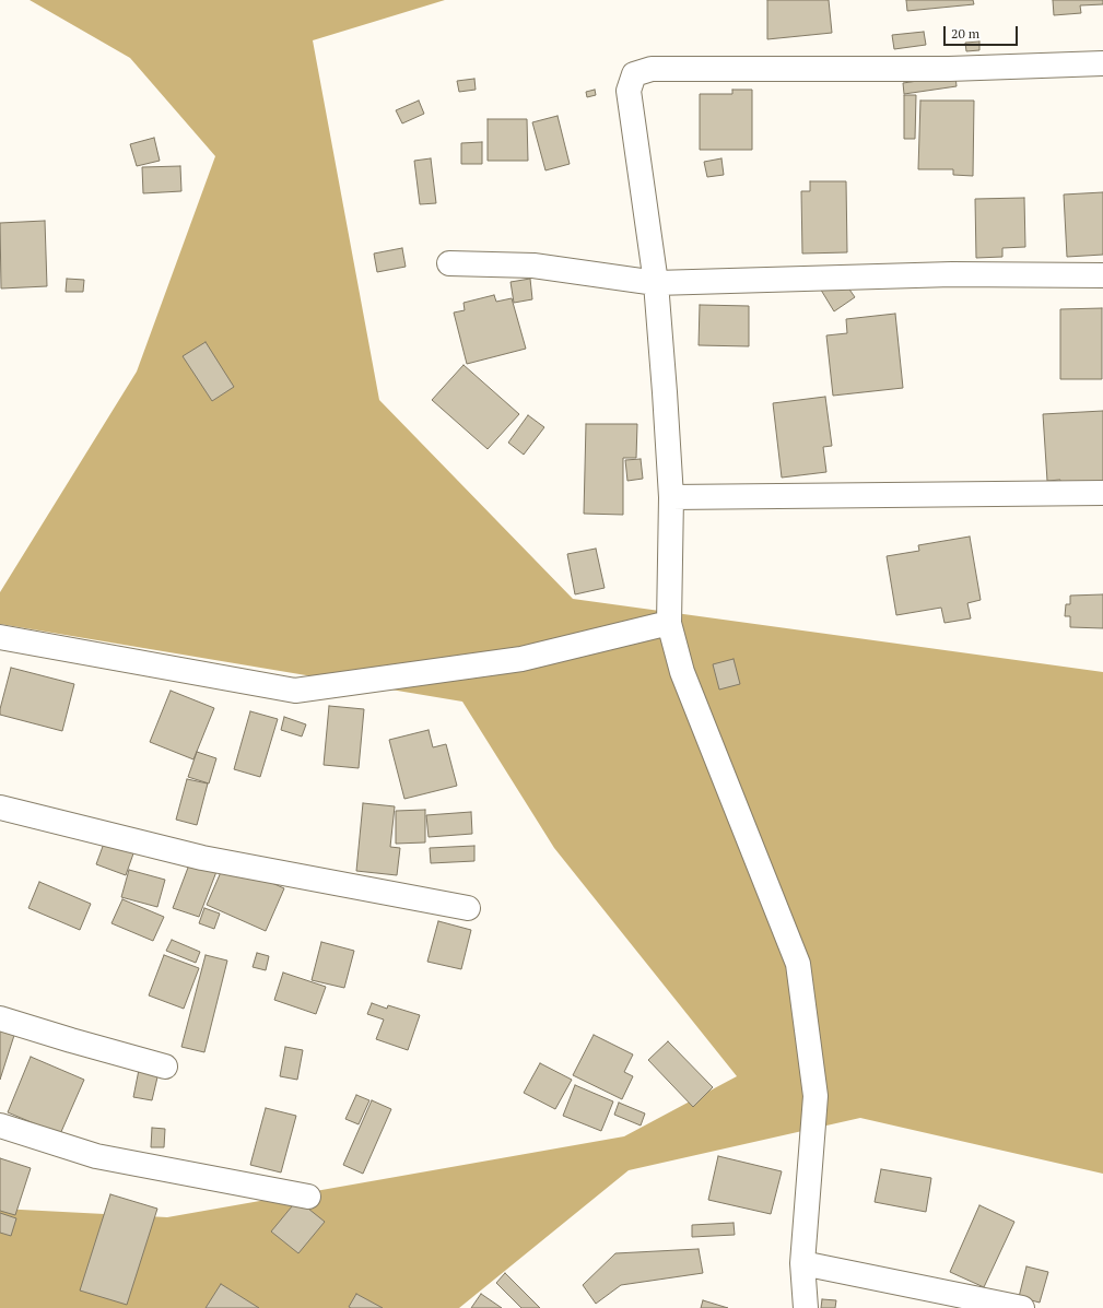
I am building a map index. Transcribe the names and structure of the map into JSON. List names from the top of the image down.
{
  "scale_bar": "20 m"
}
